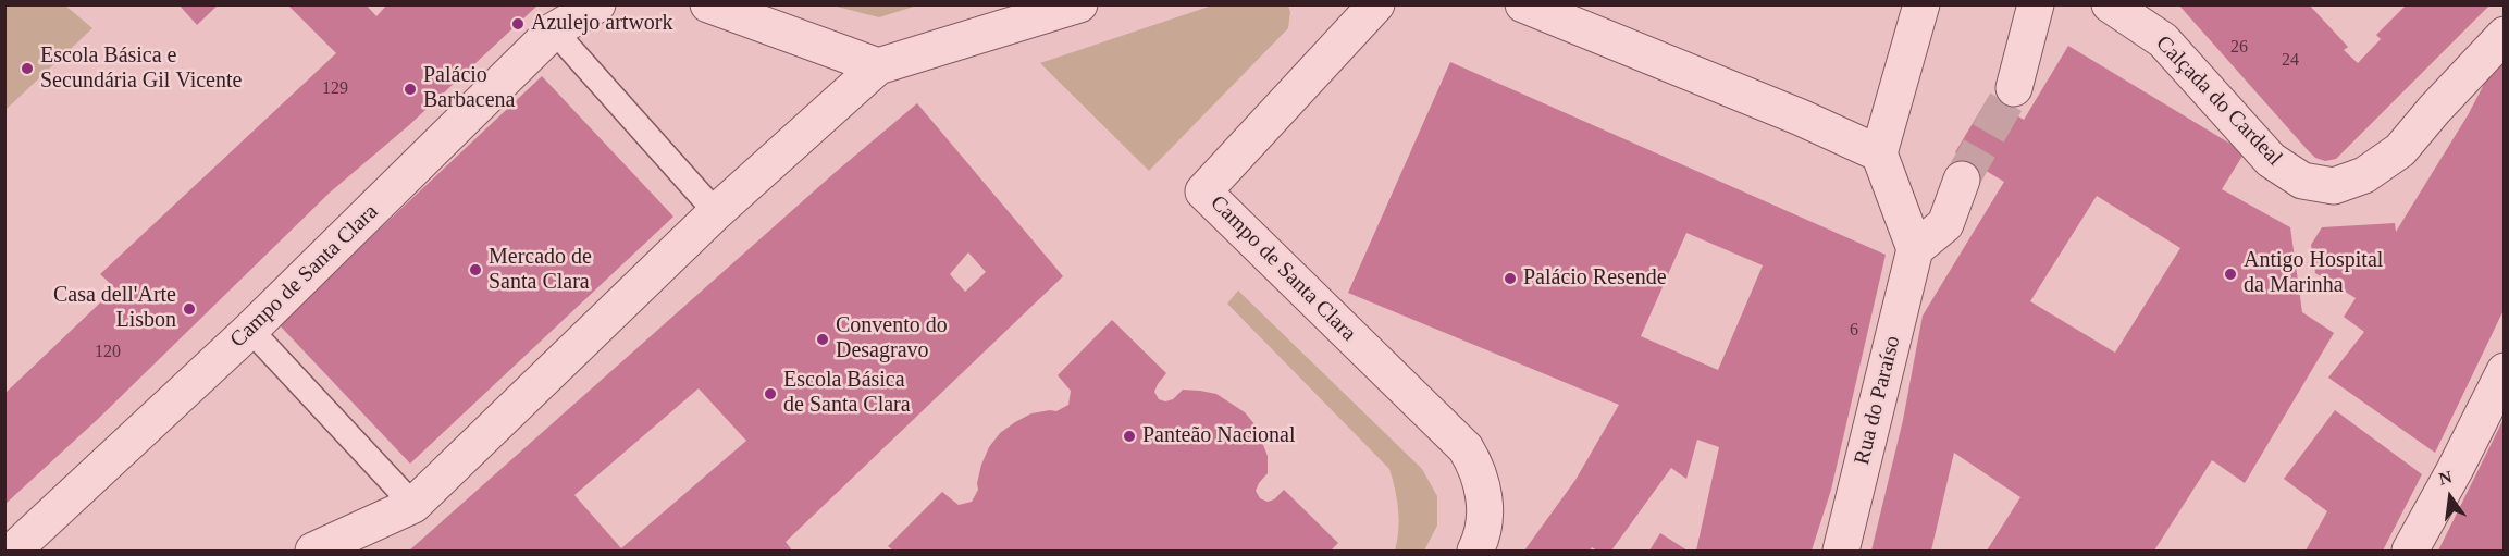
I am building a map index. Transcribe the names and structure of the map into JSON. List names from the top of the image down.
{
  "streets": {
    "street": ["Calçada do Cardeal", "Campo de Santa Clara", "Rua do Paraíso"]
  },
  "places": [
    "Azulejo artwork",
    "Escola Básica e Secundária Gil Vicente",
    "Palácio Barbacena",
    "Mercado de Santa Clara",
    "Antigo Hospital da Marinha",
    "Palácio Resende",
    "Casa dell'Arte Lisbon",
    "Convento do Desagravo",
    "Escola Básica de Santa Clara",
    "Panteão Nacional"
  ],
  "house_numbers": [
    "26",
    "24",
    "129",
    "6",
    "120"
  ],
  "north": "top"
}
